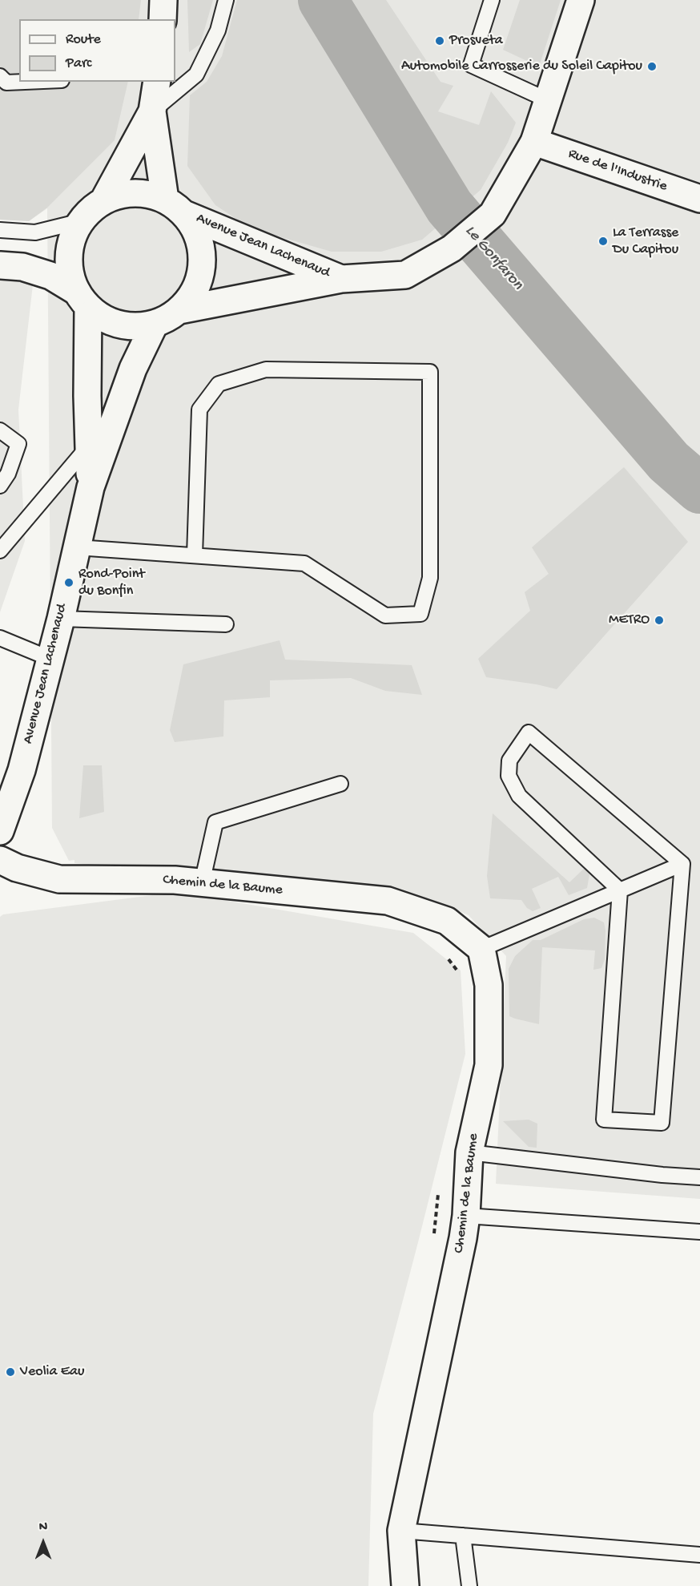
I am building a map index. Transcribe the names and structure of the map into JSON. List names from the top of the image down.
{
  "streets": {
    "main road": ["Rue de l'Industrie", "Avenue Jean Lachenaud", "Chemin de la Baume"]
  },
  "crossings": [
    ["Rue de l'Industrie", "Avenue Jean Lachenaud"]
  ],
  "water": ["Le Gonfaron"],
  "places": [
    "Prosveta",
    "Automobile Carrosserie du Soleil Capitou",
    "La Terrasse Du Capitou",
    "Rond-Point du Bonfin",
    "METRO",
    "Veolia Eau"
  ],
  "legend": ["Route", "Parc"],
  "north": "top"
}
